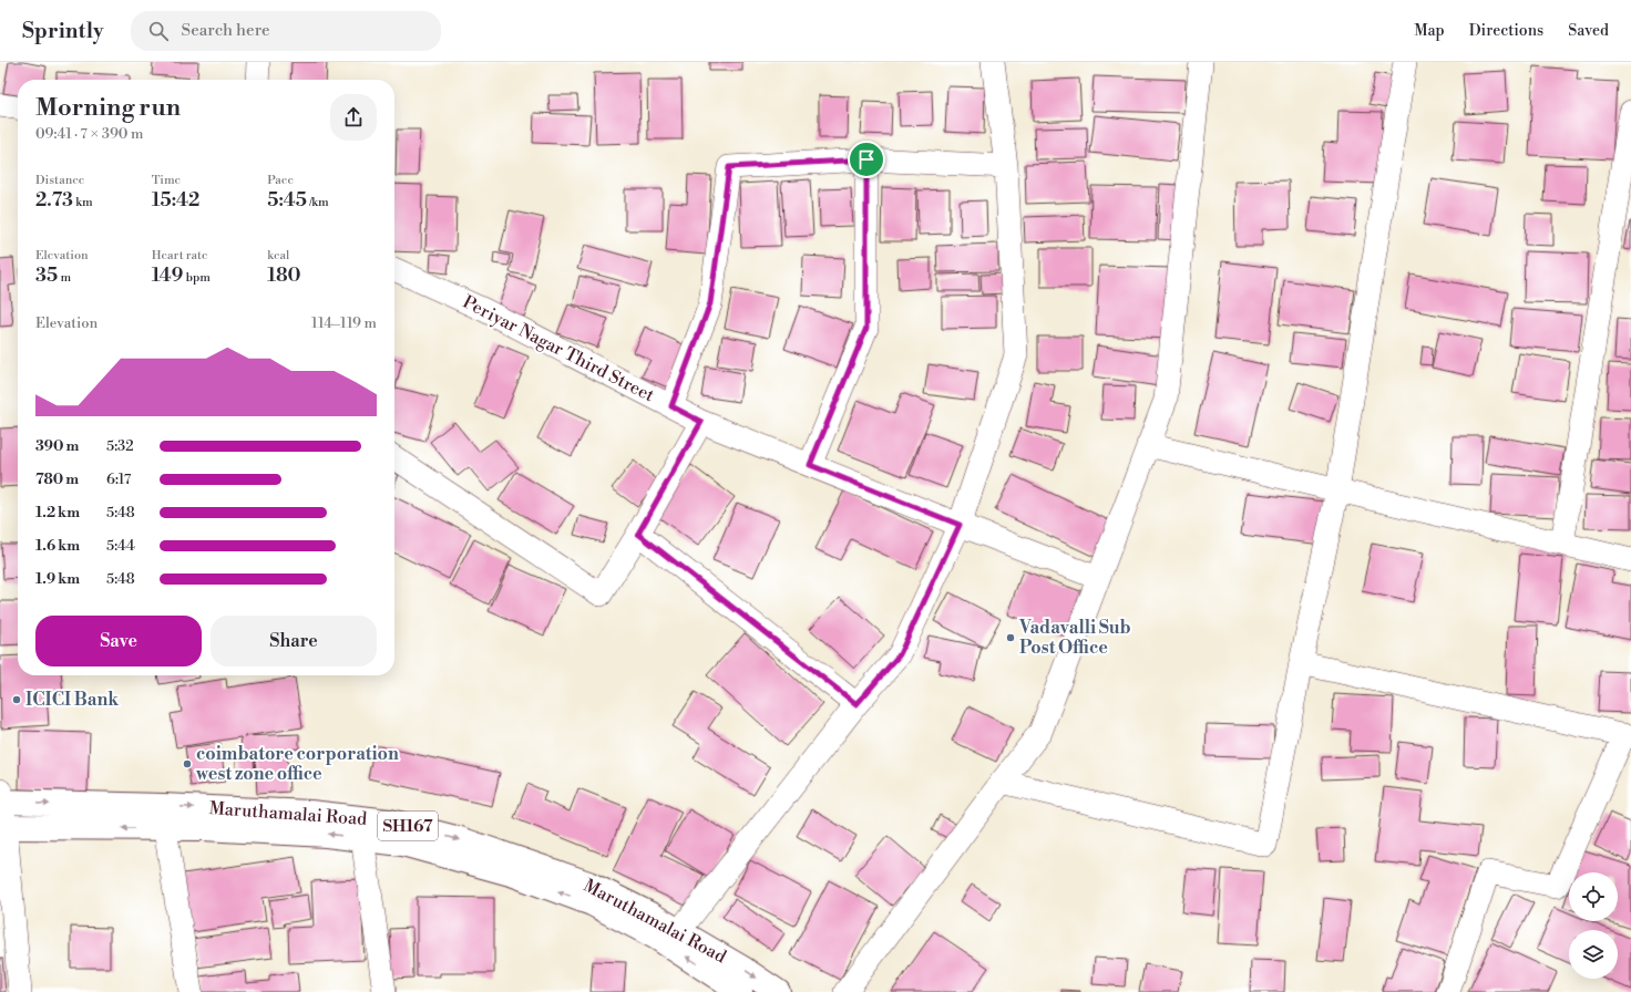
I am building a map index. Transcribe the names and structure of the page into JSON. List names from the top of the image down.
{
  "streets": {
    "main road": ["Maruthamalai Road", "SH167"],
    "street": ["Periyar Nagar Third Street"]
  },
  "places": ["Vadavalli Sub Post Office", "ICICI Bank", "coimbatore corporation west zone office"],
  "page": {
    "header": "Sprintly",
    "search": "Search here",
    "nav": ["Map", "Directions", "Saved"],
    "heading": ["Morning run", "09:41 · 7 × 390 m"],
    "stats": [
      ["Distance", "2.73 km"],
      ["Time", "15:42"],
      ["Pace", "5:45 /km"],
      ["Elevation", "35 m"],
      ["Heart rate", "149 bpm"],
      ["kcal", "180"]
    ],
    "chart": ["Elevation", "114–119 m"],
    "list": [
      {
        "name": "390 m",
        "note": "5:32"
      },
      {
        "name": "780 m",
        "note": "6:17"
      },
      {
        "name": "1.2 km",
        "note": "5:48"
      },
      {
        "name": "1.6 km",
        "note": "5:44"
      },
      {
        "name": "1.9 km",
        "note": "5:48"
      }
    ],
    "buttons": ["Save", "Share"]
  }
}
